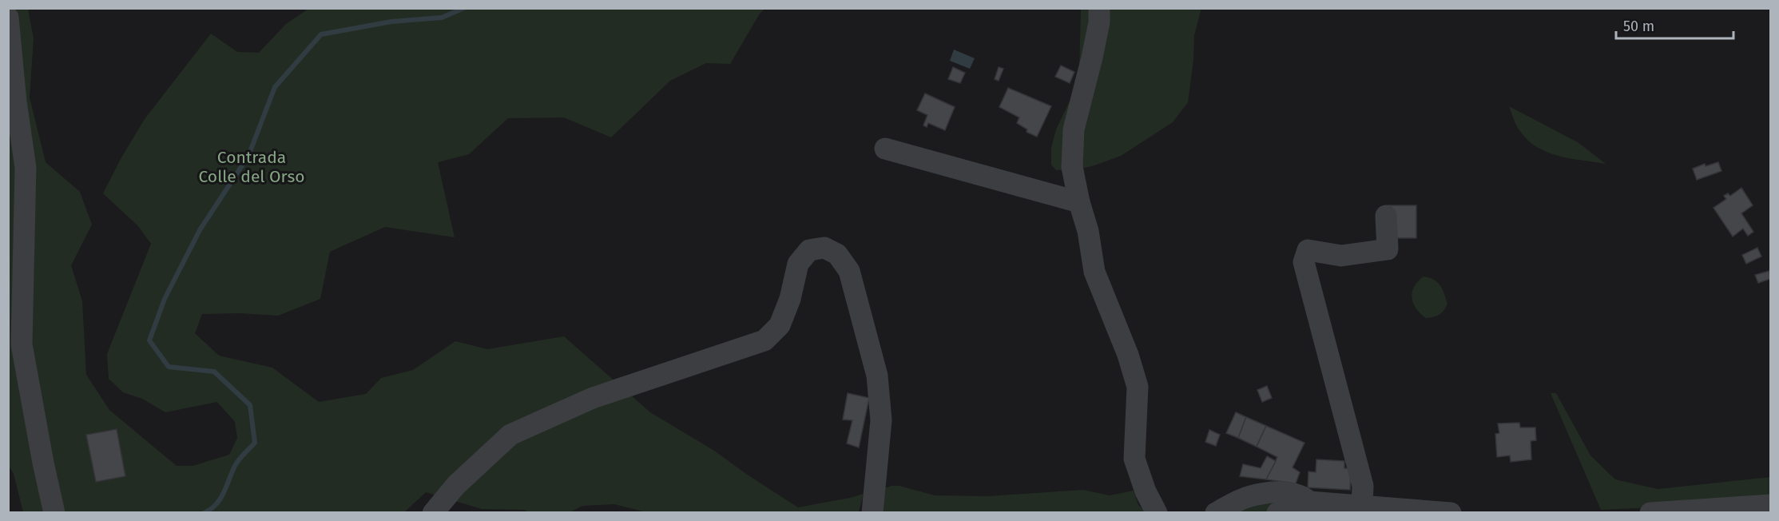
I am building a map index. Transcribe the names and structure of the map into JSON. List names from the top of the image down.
{
  "parks": ["Contrada Colle del Orso"],
  "scale_bar": "50 m"
}
